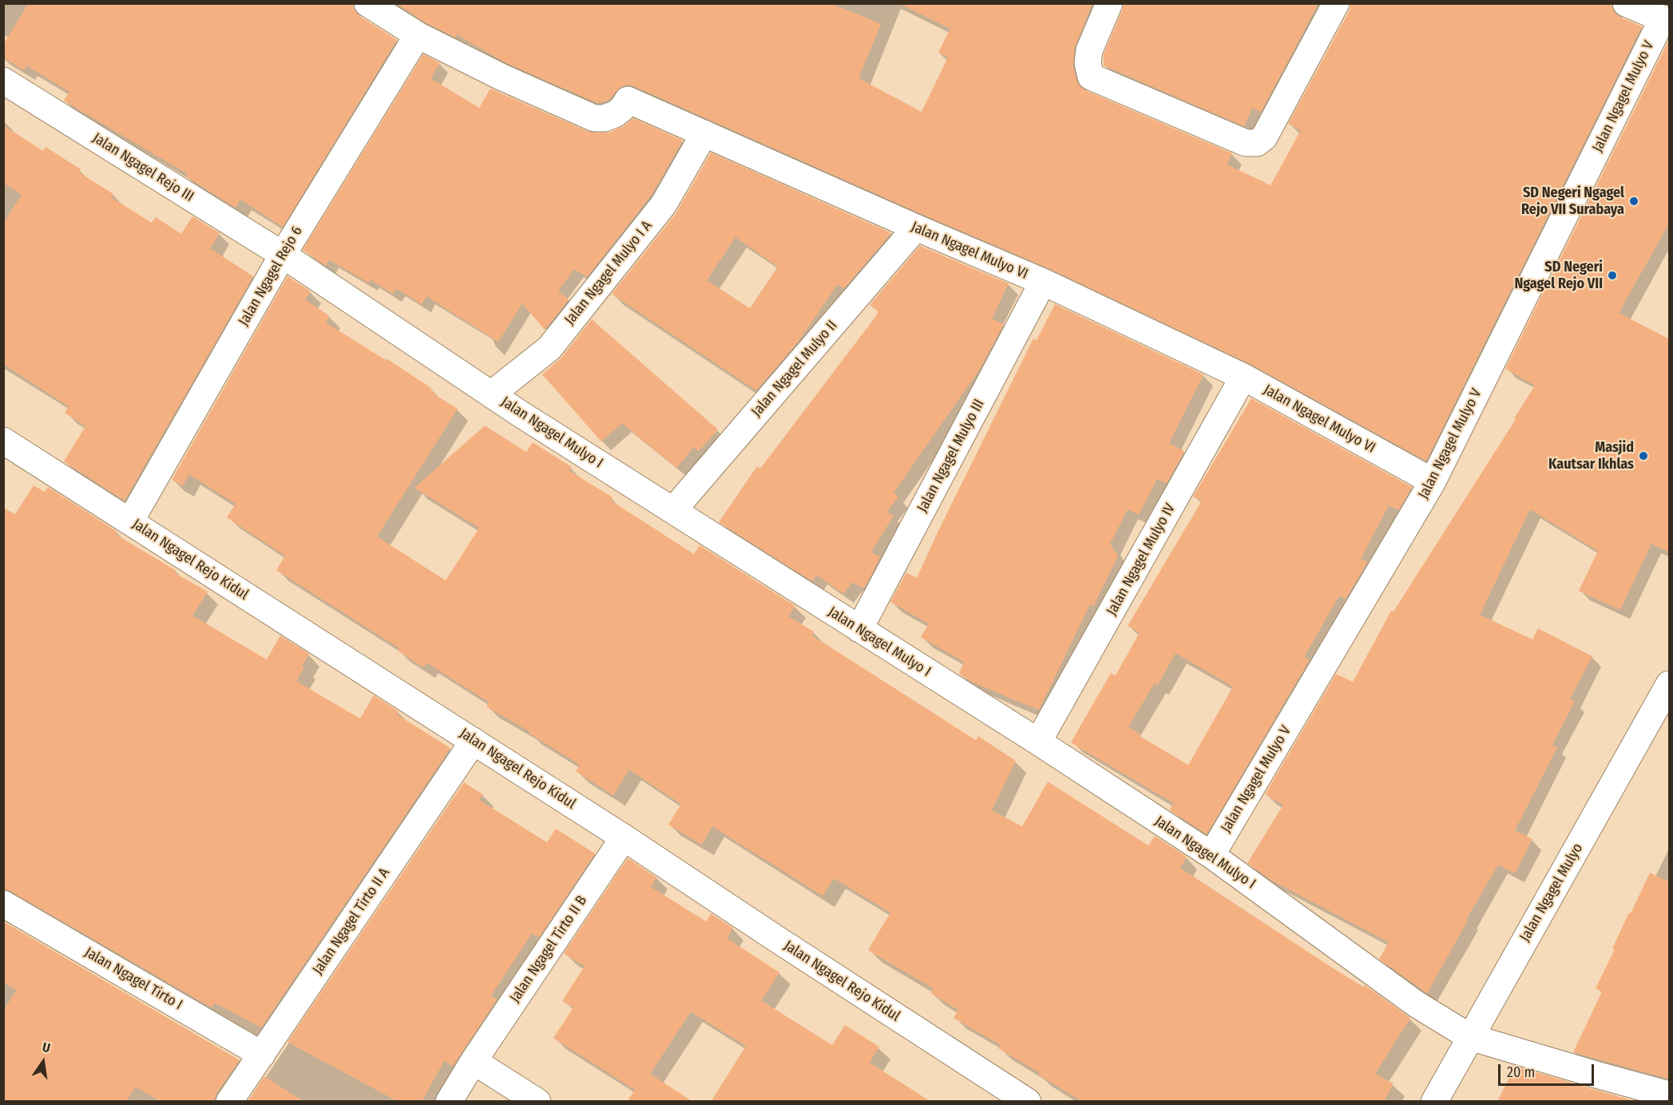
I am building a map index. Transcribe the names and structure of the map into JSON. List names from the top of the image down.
{
  "streets": {
    "street": [
      "Jalan Ngagel Mulyo V",
      "Jalan Ngagel Rejo III",
      "Jalan Ngagel Mulyo VI",
      "Jalan Ngagel Mulyo I A",
      "Jalan Ngagel Rejo 6",
      "Jalan Ngagel Mulyo II",
      "Jalan Ngagel Mulyo I",
      "Jalan Ngagel Mulyo III",
      "Jalan Ngagel Rejo Kidul",
      "Jalan Ngagel Mulyo IV",
      "Jalan Ngagel Mulyo",
      "Jalan Ngagel Tirto II A",
      "Jalan Ngagel Tirto II B",
      "Jalan Ngagel Tirto I"
    ]
  },
  "crossings": [
    ["Jalan Ngagel Mulyo V", "Jalan Ngagel Mulyo VI"],
    ["Jalan Ngagel Mulyo V", "Jalan Ngagel Mulyo I"],
    ["Jalan Ngagel Rejo III", "Jalan Ngagel Rejo 6"],
    ["Jalan Ngagel Rejo III", "Jalan Ngagel Mulyo I"],
    ["Jalan Ngagel Mulyo VI", "Jalan Ngagel Mulyo I A"],
    ["Jalan Ngagel Mulyo VI", "Jalan Ngagel Rejo 6"],
    ["Jalan Ngagel Mulyo VI", "Jalan Ngagel Mulyo II"],
    ["Jalan Ngagel Mulyo VI", "Jalan Ngagel Mulyo III"],
    ["Jalan Ngagel Mulyo VI", "Jalan Ngagel Mulyo IV"],
    ["Jalan Ngagel Mulyo I A", "Jalan Ngagel Mulyo I"],
    ["Jalan Ngagel Rejo 6", "Jalan Ngagel Mulyo I"],
    ["Jalan Ngagel Rejo 6", "Jalan Ngagel Rejo Kidul"],
    ["Jalan Ngagel Mulyo II", "Jalan Ngagel Mulyo I"],
    ["Jalan Ngagel Mulyo I", "Jalan Ngagel Mulyo III"],
    ["Jalan Ngagel Mulyo I", "Jalan Ngagel Mulyo IV"],
    ["Jalan Ngagel Mulyo I", "Jalan Ngagel Mulyo"],
    ["Jalan Ngagel Rejo Kidul", "Jalan Ngagel Tirto II A"],
    ["Jalan Ngagel Rejo Kidul", "Jalan Ngagel Tirto II B"],
    ["Jalan Ngagel Tirto II A", "Jalan Ngagel Tirto I"]
  ],
  "places": ["SD Negeri Ngagel Rejo VII Surabaya", "SD Negeri Ngagel Rejo VII", "Masjid Kautsar Ikhlas"],
  "scale_bar": "20 m",
  "north": "top"
}
